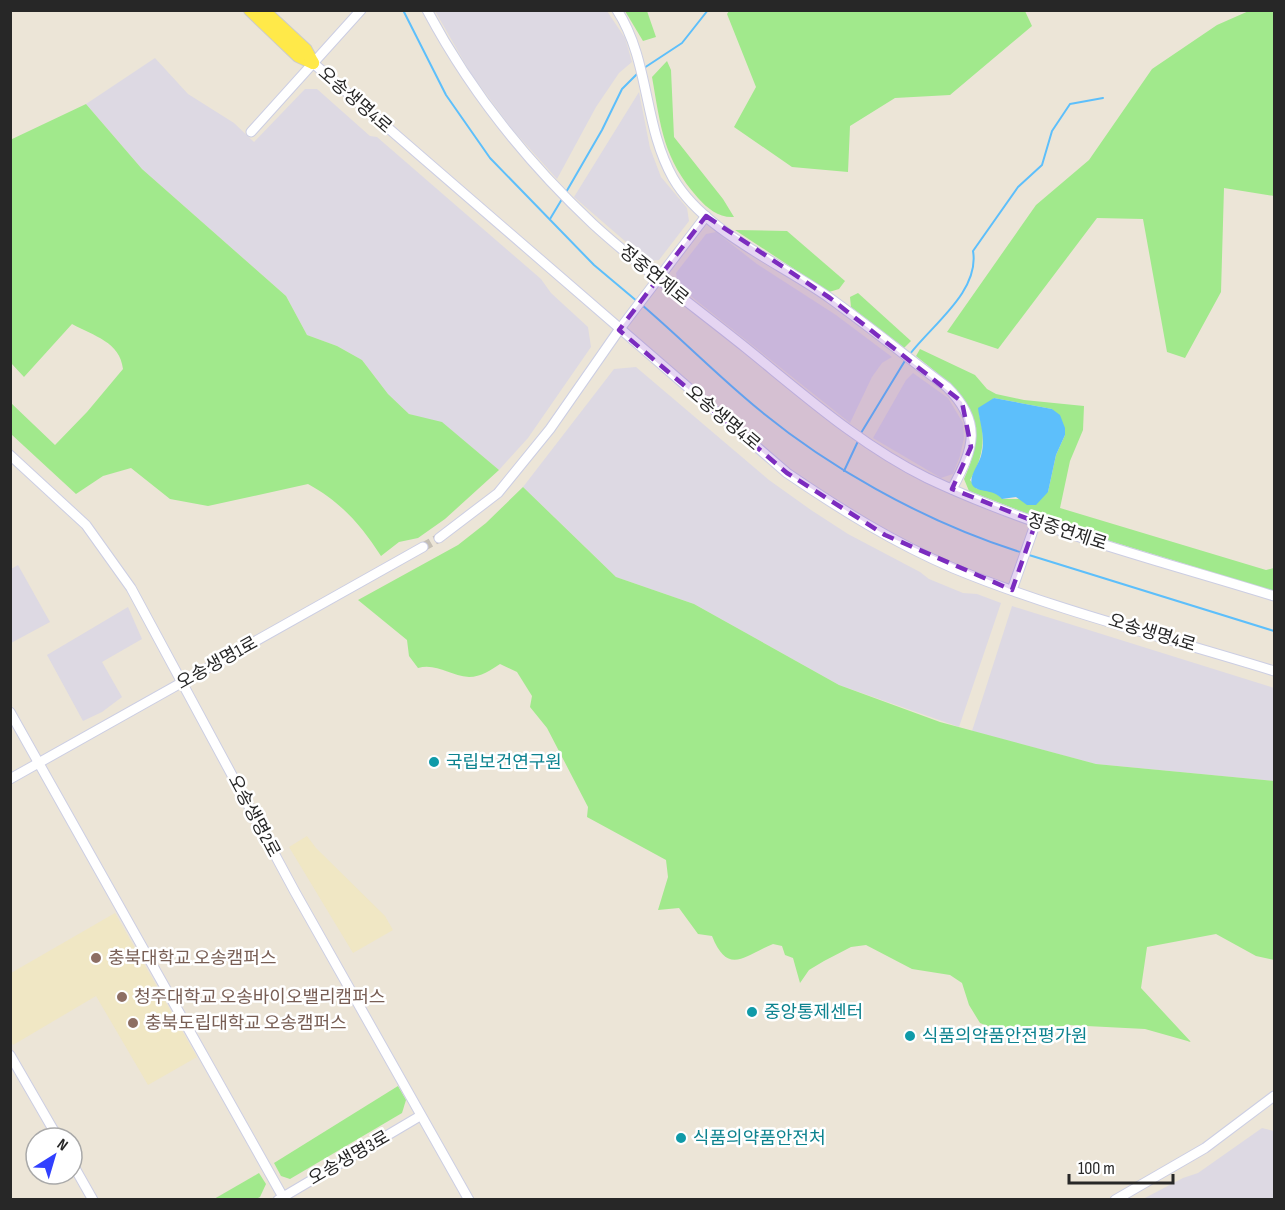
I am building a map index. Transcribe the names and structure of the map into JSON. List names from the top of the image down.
{
  "streets": {
    "street": [
      "오송생명4로",
      "정중연제로",
      "오송생명1로",
      "오송생명2로",
      "오송생명3로"
    ]
  },
  "crossings": [
    ["오송생명1로", "오송생명2로"],
    ["오송생명2로", "오송생명3로"]
  ],
  "places": [
    "국립보건연구원",
    "충북대학교 오송캠퍼스",
    "청주대학교 오송바이오밸리캠퍼스",
    "중앙통제센터",
    "충북도립대학교 오송캠퍼스",
    "식품의약품안전평가원",
    "식품의약품안전처"
  ],
  "scale_bar": "100 m",
  "north": "top right"
}
